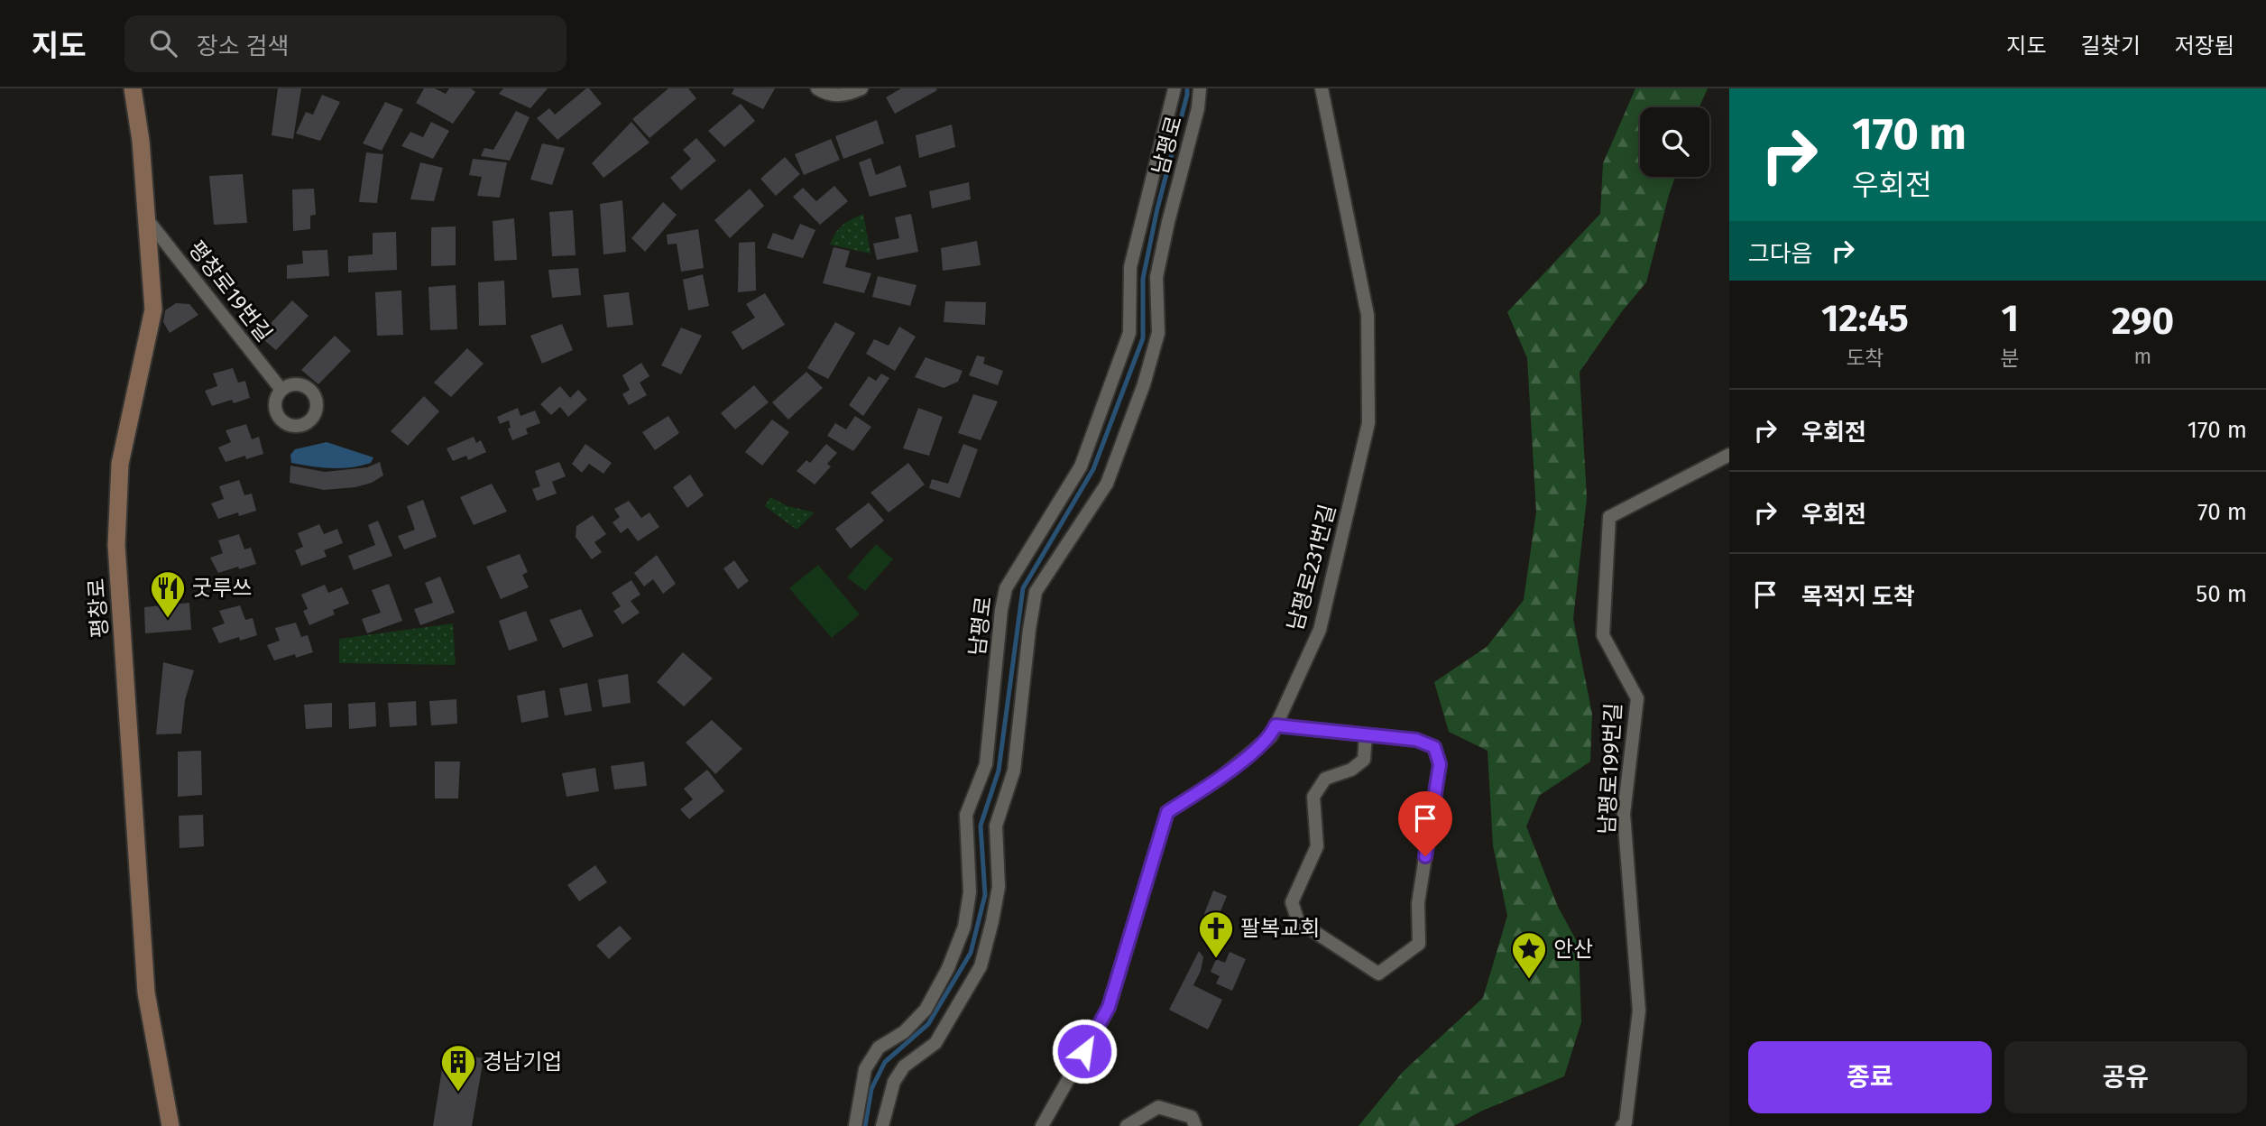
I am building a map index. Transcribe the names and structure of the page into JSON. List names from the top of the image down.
{
  "streets": {
    "street": [
      "남평로",
      "평창로19번길",
      "남평로231번길",
      "평창로",
      "남평로199번길"
    ]
  },
  "crossings": [
    ["평창로19번길", "평창로"]
  ],
  "places": {
    "restaurant": ["굿루쓰"],
    "church": ["팔복교회"],
    "place": ["안산"],
    "building": ["경남기업"]
  },
  "page": {
    "header": "지도",
    "search": "장소 검색",
    "nav": ["지도", "길찾기", "저장됨"],
    "turn": ["170 m", "우회전"],
    "then": "그다음",
    "eta": [
      "12:45",
      "도착",
      "1",
      "분",
      "290",
      "m"
    ],
    "list": [
      {
        "name": "우회전",
        "value": "170 m"
      },
      {
        "name": "우회전",
        "value": "70 m"
      },
      {
        "name": "목적지 도착",
        "value": "50 m"
      }
    ],
    "buttons": ["종료", "공유"]
  }
}
